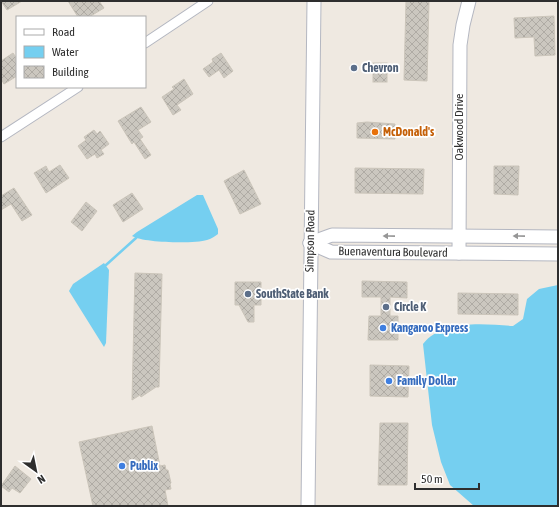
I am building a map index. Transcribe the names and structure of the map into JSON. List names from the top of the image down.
{
  "streets": {
    "main road": ["Oakwood Drive", "Simpson Road", "Buenaventura Boulevard"]
  },
  "crossings": [
    ["Oakwood Drive", "Buenaventura Boulevard"],
    ["Simpson Road", "Buenaventura Boulevard"]
  ],
  "places": [
    "Chevron",
    "McDonald's",
    "SouthState Bank",
    "Circle K",
    "Kangaroo Express",
    "Family Dollar",
    "Publix"
  ],
  "legend": ["Road", "Water", "Building"],
  "scale_bar": "50 m",
  "north": "bottom right"
}
